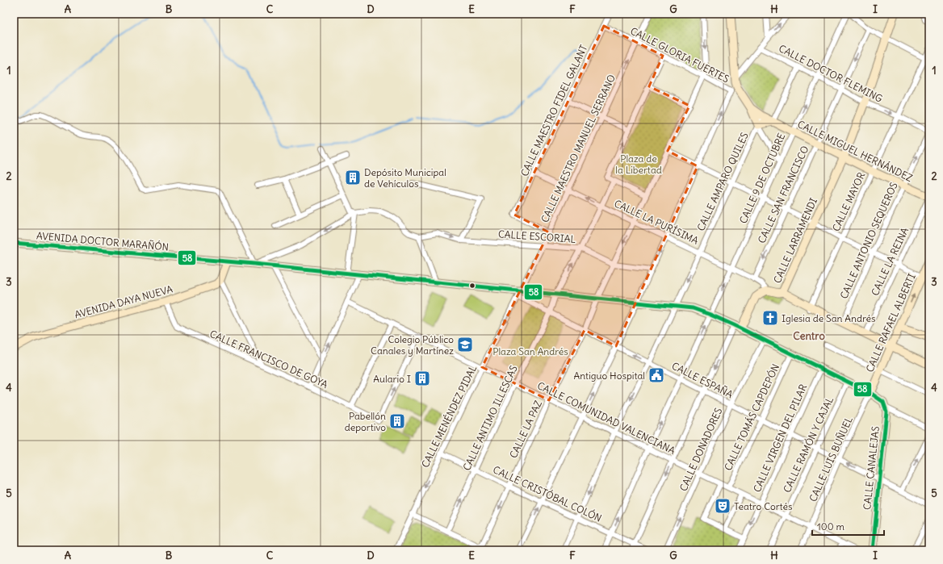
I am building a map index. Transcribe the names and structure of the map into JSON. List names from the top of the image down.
{
  "streets": {
    "main road": [
      "CALLE MIGUEL HERNÁNDEZ",
      "CALLE LARRAMENDI",
      "AVENIDA DOCTOR MARAÑÓN",
      "AVENIDA DAYA NUEVA",
      "CALLE RAFAEL ALBERTI",
      "CALLE CANALEJAS"
    ],
    "street": [
      "CALLE GLORIA FUERTES",
      "CALLE DOCTOR FLEMING",
      "CALLE MAESTRO FIDEL GALANT",
      "CALLE MAESTRO MANUEL SERRANO",
      "CALLE 9 DE OCTUBRE",
      "CALLE AMPARO QUILES",
      "CALLE SAN FRANCISCO",
      "CALLE MAYOR",
      "CALLE LA PURÍSIMA",
      "CALLE ESCORIAL",
      "CALLE ANTONIO SEQUEROS",
      "CALLE LA REINA",
      "CALLE FRANCISCO DE GOYA",
      "CALLE ESPAÑA",
      "CALLE MENÉNDEZ PIDAL",
      "CALLE TOMÁS CAPDEPÓN",
      "CALLE ANTIMO ILLESCAS",
      "CALLE COMUNIDAD VALENCIANA",
      "CALLE LA PAZ",
      "CALLE VIRGEN DEL PILAR",
      "CALLE RAMÓN Y CAJAL",
      "CALLE DONADORES",
      "CALLE LUIS BUÑUEL",
      "CALLE CRISTÓBAL COLÓN"
    ]
  },
  "crossings": [
    ["CALLE GLORIA FUERTES", "CALLE MAESTRO FIDEL GALANT"],
    ["CALLE GLORIA FUERTES", "CALLE MAESTRO MANUEL SERRANO"],
    ["CALLE GLORIA FUERTES", "CALLE LA PAZ"],
    ["CALLE DOCTOR FLEMING", "CALLE 9 DE OCTUBRE"],
    ["CALLE DOCTOR FLEMING", "CALLE SAN FRANCISCO"],
    ["CALLE DOCTOR FLEMING", "CALLE MAYOR"],
    ["CALLE DOCTOR FLEMING", "CALLE LARRAMENDI"],
    ["CALLE DOCTOR FLEMING", "CALLE ANTONIO SEQUEROS"],
    ["CALLE MAESTRO FIDEL GALANT", "CALLE MAESTRO MANUEL SERRANO"],
    ["CALLE MAESTRO FIDEL GALANT", "CALLE LA PURÍSIMA"],
    ["CALLE MAESTRO MANUEL SERRANO", "CALLE LA PURÍSIMA"],
    ["CALLE MAESTRO MANUEL SERRANO", "CALLE ESCORIAL"],
    ["CALLE MAESTRO MANUEL SERRANO", "AVENIDA DOCTOR MARAÑÓN"],
    ["CALLE MAESTRO MANUEL SERRANO", "CALLE ESPAÑA"],
    ["CALLE MAESTRO MANUEL SERRANO", "CALLE MENÉNDEZ PIDAL"],
    ["CALLE MIGUEL HERNÁNDEZ", "CALLE 9 DE OCTUBRE"],
    ["CALLE MIGUEL HERNÁNDEZ", "CALLE AMPARO QUILES"],
    ["CALLE MIGUEL HERNÁNDEZ", "CALLE SAN FRANCISCO"],
    ["CALLE MIGUEL HERNÁNDEZ", "CALLE MAYOR"],
    ["CALLE MIGUEL HERNÁNDEZ", "CALLE LARRAMENDI"],
    ["CALLE MIGUEL HERNÁNDEZ", "CALLE ANTONIO SEQUEROS"],
    ["CALLE MIGUEL HERNÁNDEZ", "CALLE LA REINA"],
    ["CALLE 9 DE OCTUBRE", "CALLE LA PURÍSIMA"],
    ["CALLE 9 DE OCTUBRE", "AVENIDA DOCTOR MARAÑÓN"],
    ["CALLE 9 DE OCTUBRE", "CALLE ESPAÑA"],
    ["CALLE 9 DE OCTUBRE", "CALLE COMUNIDAD VALENCIANA"],
    ["CALLE 9 DE OCTUBRE", "CALLE CRISTÓBAL COLÓN"],
    ["CALLE AMPARO QUILES", "CALLE LA PURÍSIMA"],
    ["CALLE AMPARO QUILES", "AVENIDA DOCTOR MARAÑÓN"],
    ["CALLE AMPARO QUILES", "CALLE ESPAÑA"],
    ["CALLE AMPARO QUILES", "CALLE COMUNIDAD VALENCIANA"],
    ["CALLE AMPARO QUILES", "CALLE CRISTÓBAL COLÓN"],
    ["CALLE SAN FRANCISCO", "CALLE LA PURÍSIMA"],
    ["CALLE LA PURÍSIMA", "CALLE LARRAMENDI"],
    ["CALLE LA PURÍSIMA", "CALLE ANTIMO ILLESCAS"],
    ["CALLE LA PURÍSIMA", "CALLE LA PAZ"],
    ["CALLE ESCORIAL", "CALLE ANTIMO ILLESCAS"],
    ["CALLE ESCORIAL", "CALLE LA PAZ"],
    ["CALLE LARRAMENDI", "AVENIDA DOCTOR MARAÑÓN"],
    ["AVENIDA DOCTOR MARAÑÓN", "CALLE RAFAEL ALBERTI"],
    ["AVENIDA DOCTOR MARAÑÓN", "CALLE ESPAÑA"],
    ["AVENIDA DOCTOR MARAÑÓN", "CALLE MENÉNDEZ PIDAL"],
    ["AVENIDA DOCTOR MARAÑÓN", "CALLE TOMÁS CAPDEPÓN"],
    ["AVENIDA DOCTOR MARAÑÓN", "CALLE ANTIMO ILLESCAS"],
    ["AVENIDA DOCTOR MARAÑÓN", "CALLE LA PAZ"],
    ["AVENIDA DOCTOR MARAÑÓN", "CALLE VIRGEN DEL PILAR"],
    ["AVENIDA DOCTOR MARAÑÓN", "CALLE RAMÓN Y CAJAL"],
    ["AVENIDA DOCTOR MARAÑÓN", "CALLE DONADORES"],
    ["AVENIDA DOCTOR MARAÑÓN", "CALLE LUIS BUÑUEL"],
    ["AVENIDA DOCTOR MARAÑÓN", "CALLE CANALEJAS"],
    ["AVENIDA DAYA NUEVA", "CALLE FRANCISCO DE GOYA"],
    ["CALLE RAFAEL ALBERTI", "CALLE LUIS BUÑUEL"],
    ["CALLE FRANCISCO DE GOYA", "CALLE COMUNIDAD VALENCIANA"],
    ["CALLE ESPAÑA", "CALLE MENÉNDEZ PIDAL"],
    ["CALLE ESPAÑA", "CALLE TOMÁS CAPDEPÓN"],
    ["CALLE ESPAÑA", "CALLE ANTIMO ILLESCAS"],
    ["CALLE ESPAÑA", "CALLE LA PAZ"],
    ["CALLE ESPAÑA", "CALLE VIRGEN DEL PILAR"],
    ["CALLE ESPAÑA", "CALLE RAMÓN Y CAJAL"],
    ["CALLE ESPAÑA", "CALLE DONADORES"],
    ["CALLE ESPAÑA", "CALLE LUIS BUÑUEL"],
    ["CALLE ESPAÑA", "CALLE CANALEJAS"],
    ["CALLE MENÉNDEZ PIDAL", "CALLE COMUNIDAD VALENCIANA"],
    ["CALLE MENÉNDEZ PIDAL", "CALLE CRISTÓBAL COLÓN"],
    ["CALLE TOMÁS CAPDEPÓN", "CALLE COMUNIDAD VALENCIANA"],
    ["CALLE ANTIMO ILLESCAS", "CALLE COMUNIDAD VALENCIANA"],
    ["CALLE ANTIMO ILLESCAS", "CALLE CRISTÓBAL COLÓN"],
    ["CALLE COMUNIDAD VALENCIANA", "CALLE LA PAZ"],
    ["CALLE COMUNIDAD VALENCIANA", "CALLE VIRGEN DEL PILAR"],
    ["CALLE COMUNIDAD VALENCIANA", "CALLE RAMÓN Y CAJAL"],
    ["CALLE COMUNIDAD VALENCIANA", "CALLE DONADORES"],
    ["CALLE COMUNIDAD VALENCIANA", "CALLE LUIS BUÑUEL"],
    ["CALLE LA PAZ", "CALLE CRISTÓBAL COLÓN"]
  ],
  "one_way": ["CALLE SAN FRANCISCO", "CALLE RAFAEL ALBERTI", "CALLE MENÉNDEZ PIDAL"],
  "districts": ["Centro"],
  "parks": ["Plaza de la Libertad", "Plaza San Andrés"],
  "places": {
    "building": ["Depósito Municipal de Vehículos", "Aulario I", "Pabellón deportivo"],
    "church": ["Iglesia de San Andrés"],
    "school or university": ["Colegio Público Canales y Martínez"],
    "public building": ["Antiguo Hospital"],
    "theatre": ["Teatro Cortés"]
  },
  "lines": ["transit line 58"],
  "scale_bar": "100 m",
  "grid": {
    "columns": [
      "A",
      "B",
      "C",
      "D",
      "E",
      "F",
      "G",
      "H",
      "I"
    ],
    "rows": [
      "1",
      "2",
      "3",
      "4",
      "5"
    ]
  }
}
